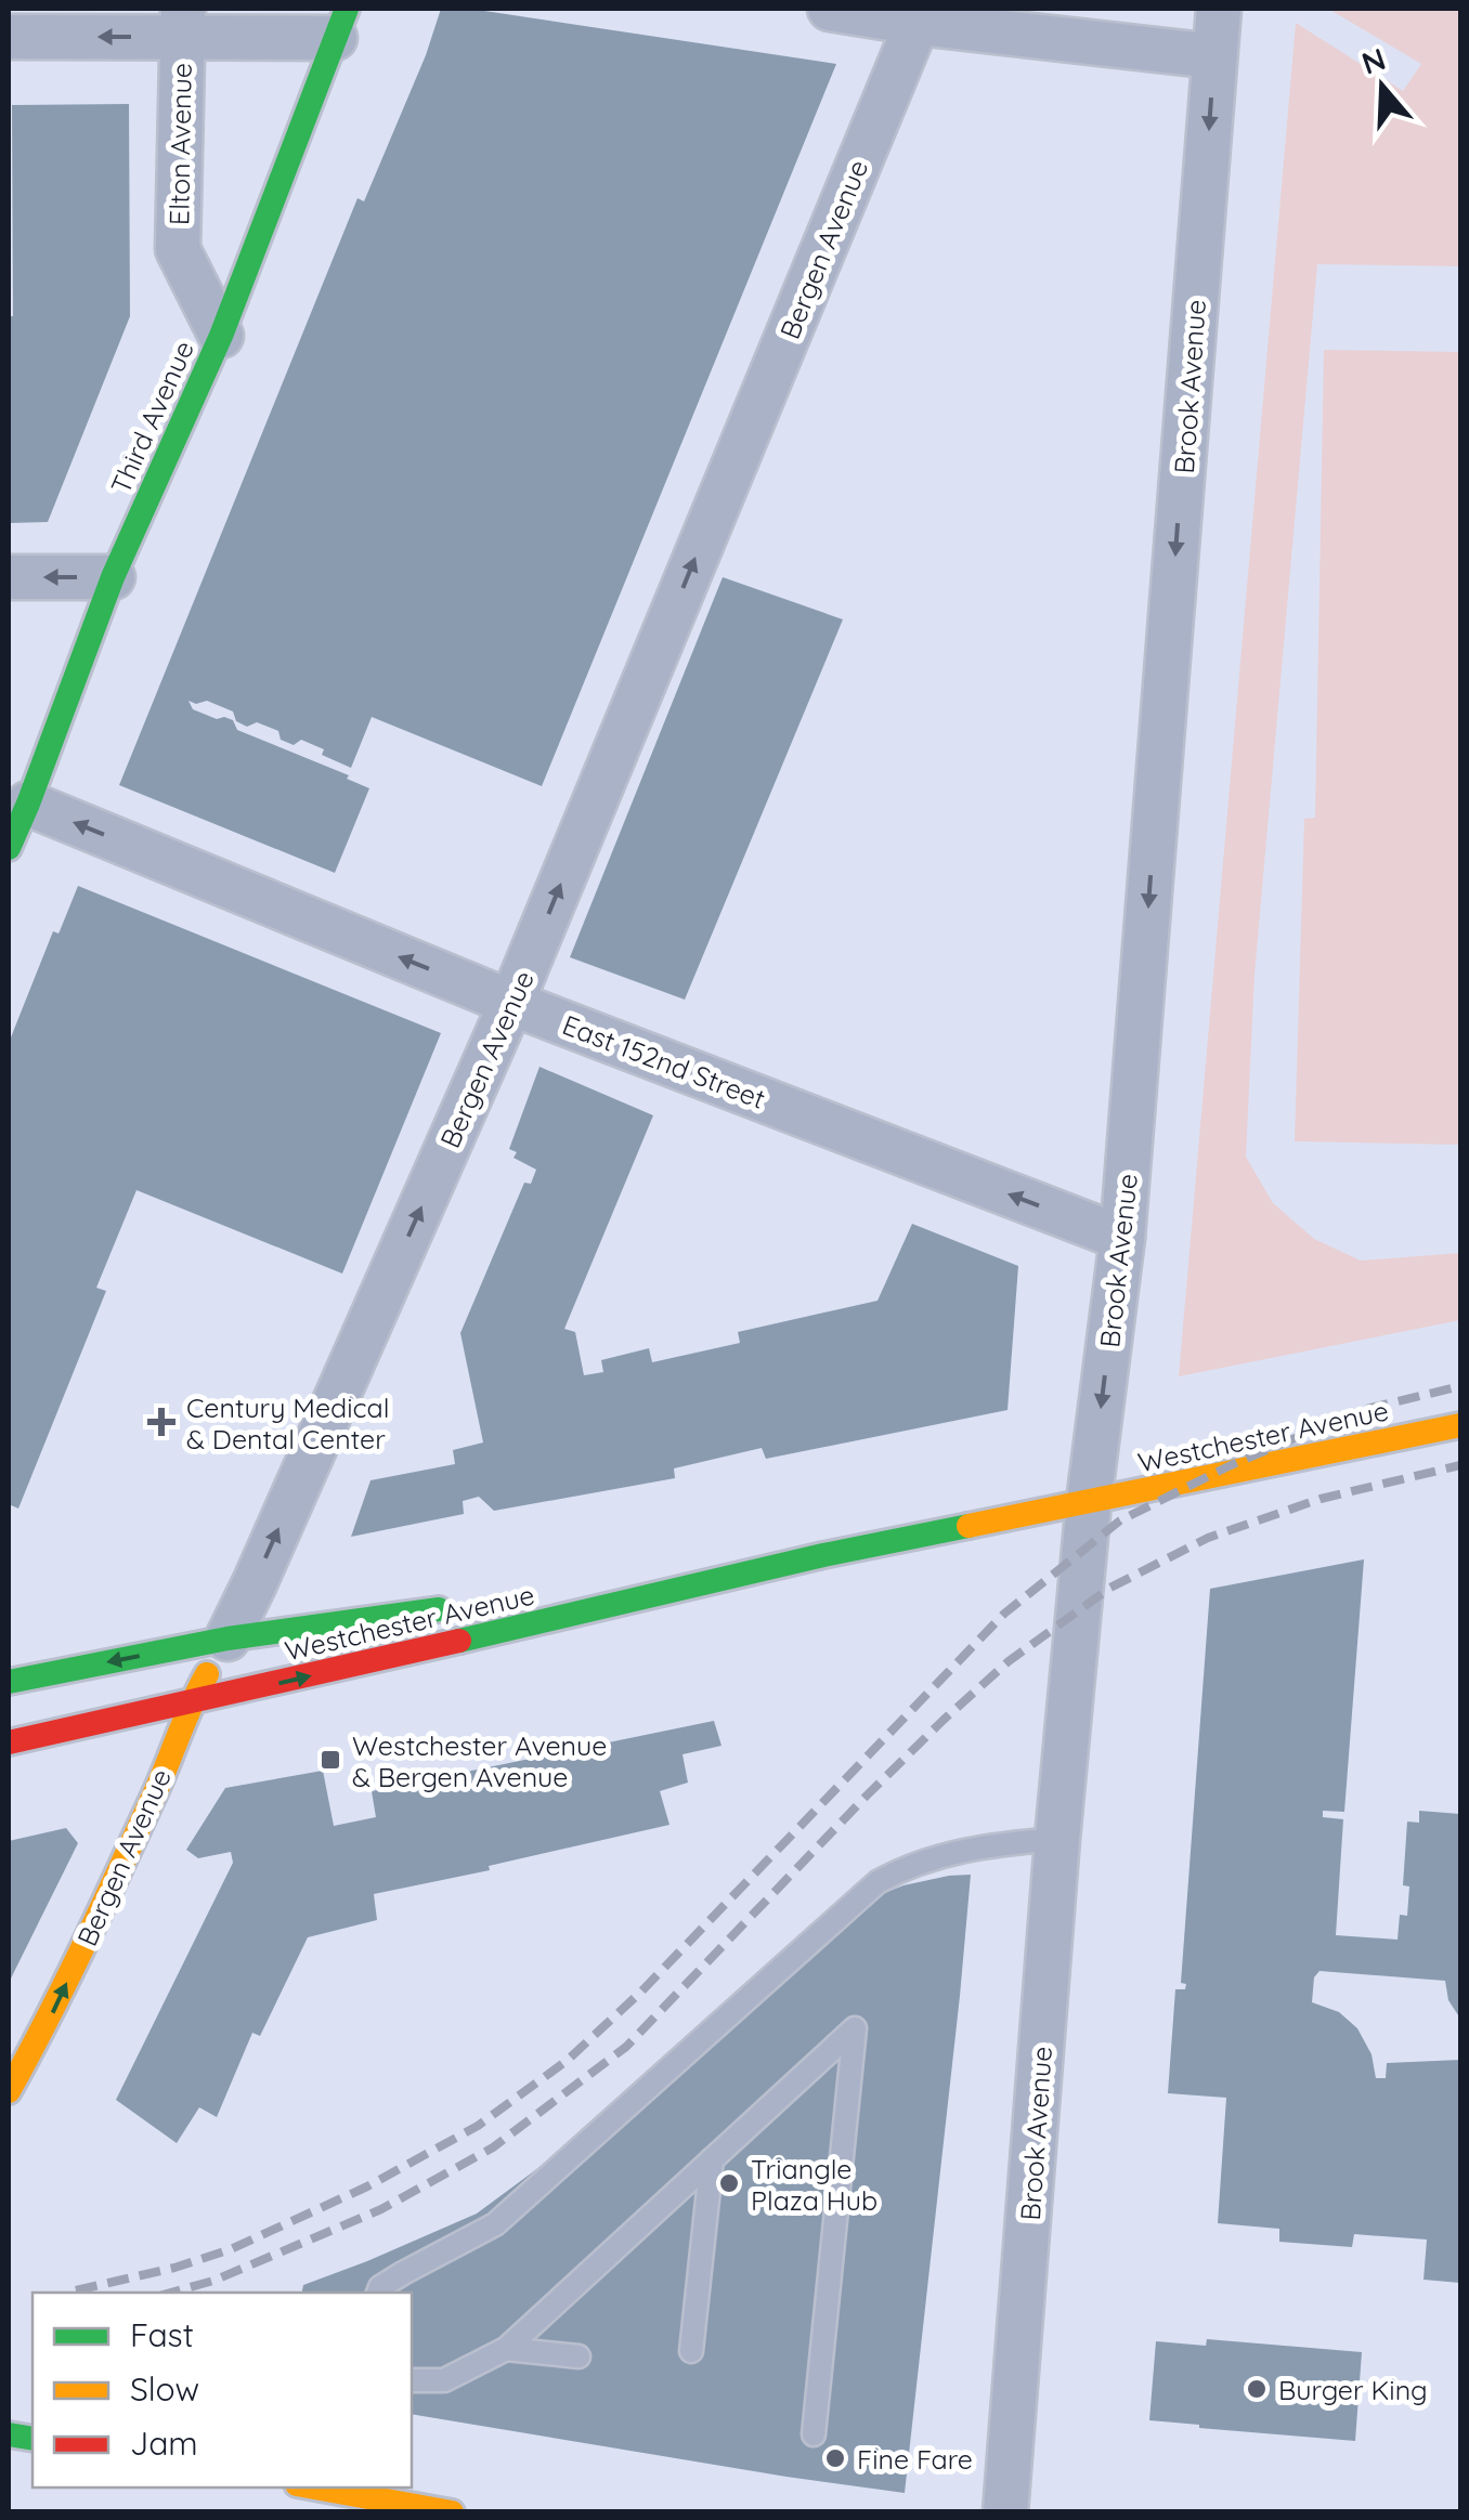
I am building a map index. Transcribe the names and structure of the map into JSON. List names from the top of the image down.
{
  "streets": {
    "main road": ["Bergen Avenue", "Third Avenue", "Westchester Avenue"],
    "street": ["Elton Avenue", "Brook Avenue", "East 152nd Street"]
  },
  "crossings": [
    ["Elton Avenue", "Third Avenue"],
    ["Bergen Avenue", "East 152nd Street"],
    ["Bergen Avenue", "Westchester Avenue"],
    ["Brook Avenue", "East 152nd Street"],
    ["Brook Avenue", "Westchester Avenue"],
    ["Third Avenue", "East 152nd Street"]
  ],
  "one_way": ["Bergen Avenue", "Brook Avenue", "East 152nd Street"],
  "places": {
    "health": ["Century Medical & Dental Center"],
    "transit": ["Westchester Avenue & Bergen Avenue"],
    "other": ["Triangle Plaza Hub", "Burger King", "Fine Fare"]
  },
  "legend": ["Fast", "Slow", "Jam"],
  "north": "top"
}
